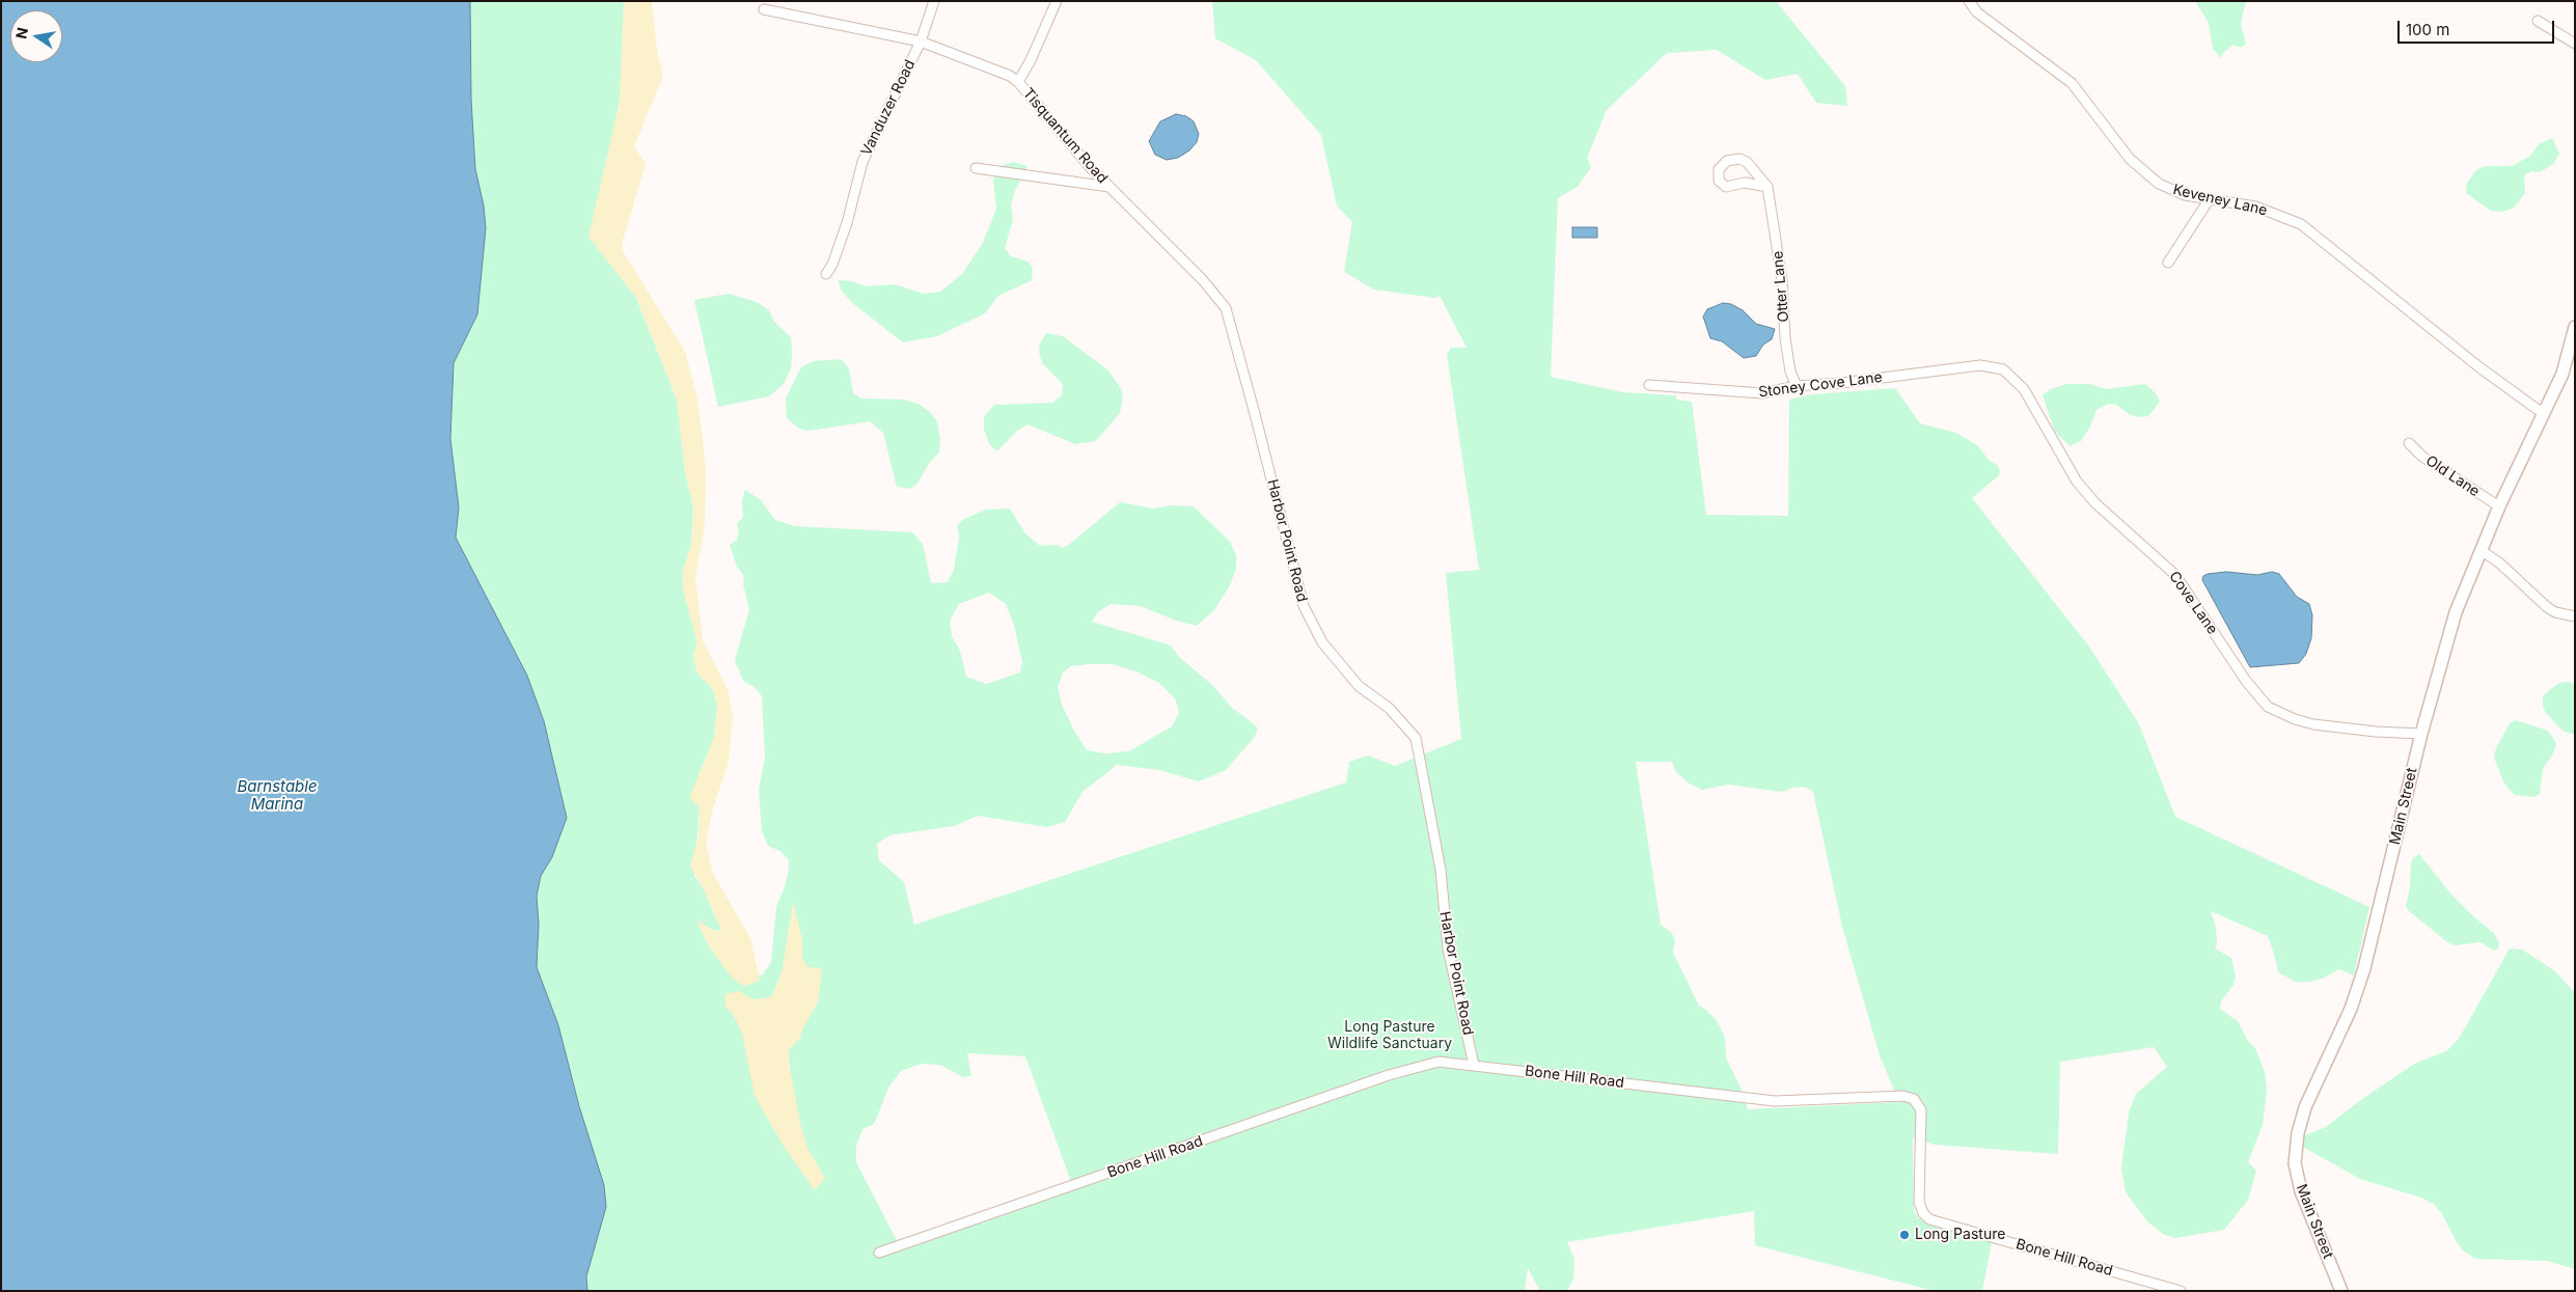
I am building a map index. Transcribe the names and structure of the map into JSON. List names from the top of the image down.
{
  "streets": {
    "main road": ["Main Street"],
    "street": [
      "Vanduzer Road",
      "Tisquantum Road",
      "Keveney Lane",
      "Otter Lane",
      "Stoney Cove Lane",
      "Old Lane",
      "Harbor Point Road",
      "Cove Lane",
      "Bone Hill Road"
    ]
  },
  "crossings": [
    ["Tisquantum Road", "Harbor Point Road"],
    ["Keveney Lane", "Main Street"],
    ["Otter Lane", "Stoney Cove Lane"],
    ["Stoney Cove Lane", "Cove Lane"],
    ["Old Lane", "Main Street"],
    ["Harbor Point Road", "Bone Hill Road"],
    ["Cove Lane", "Main Street"]
  ],
  "water": ["Barnstable Marina"],
  "parks": ["Long Pasture Wildlife Sanctuary"],
  "places": ["Long Pasture"],
  "scale_bar": "100 m",
  "north": "left"
}
